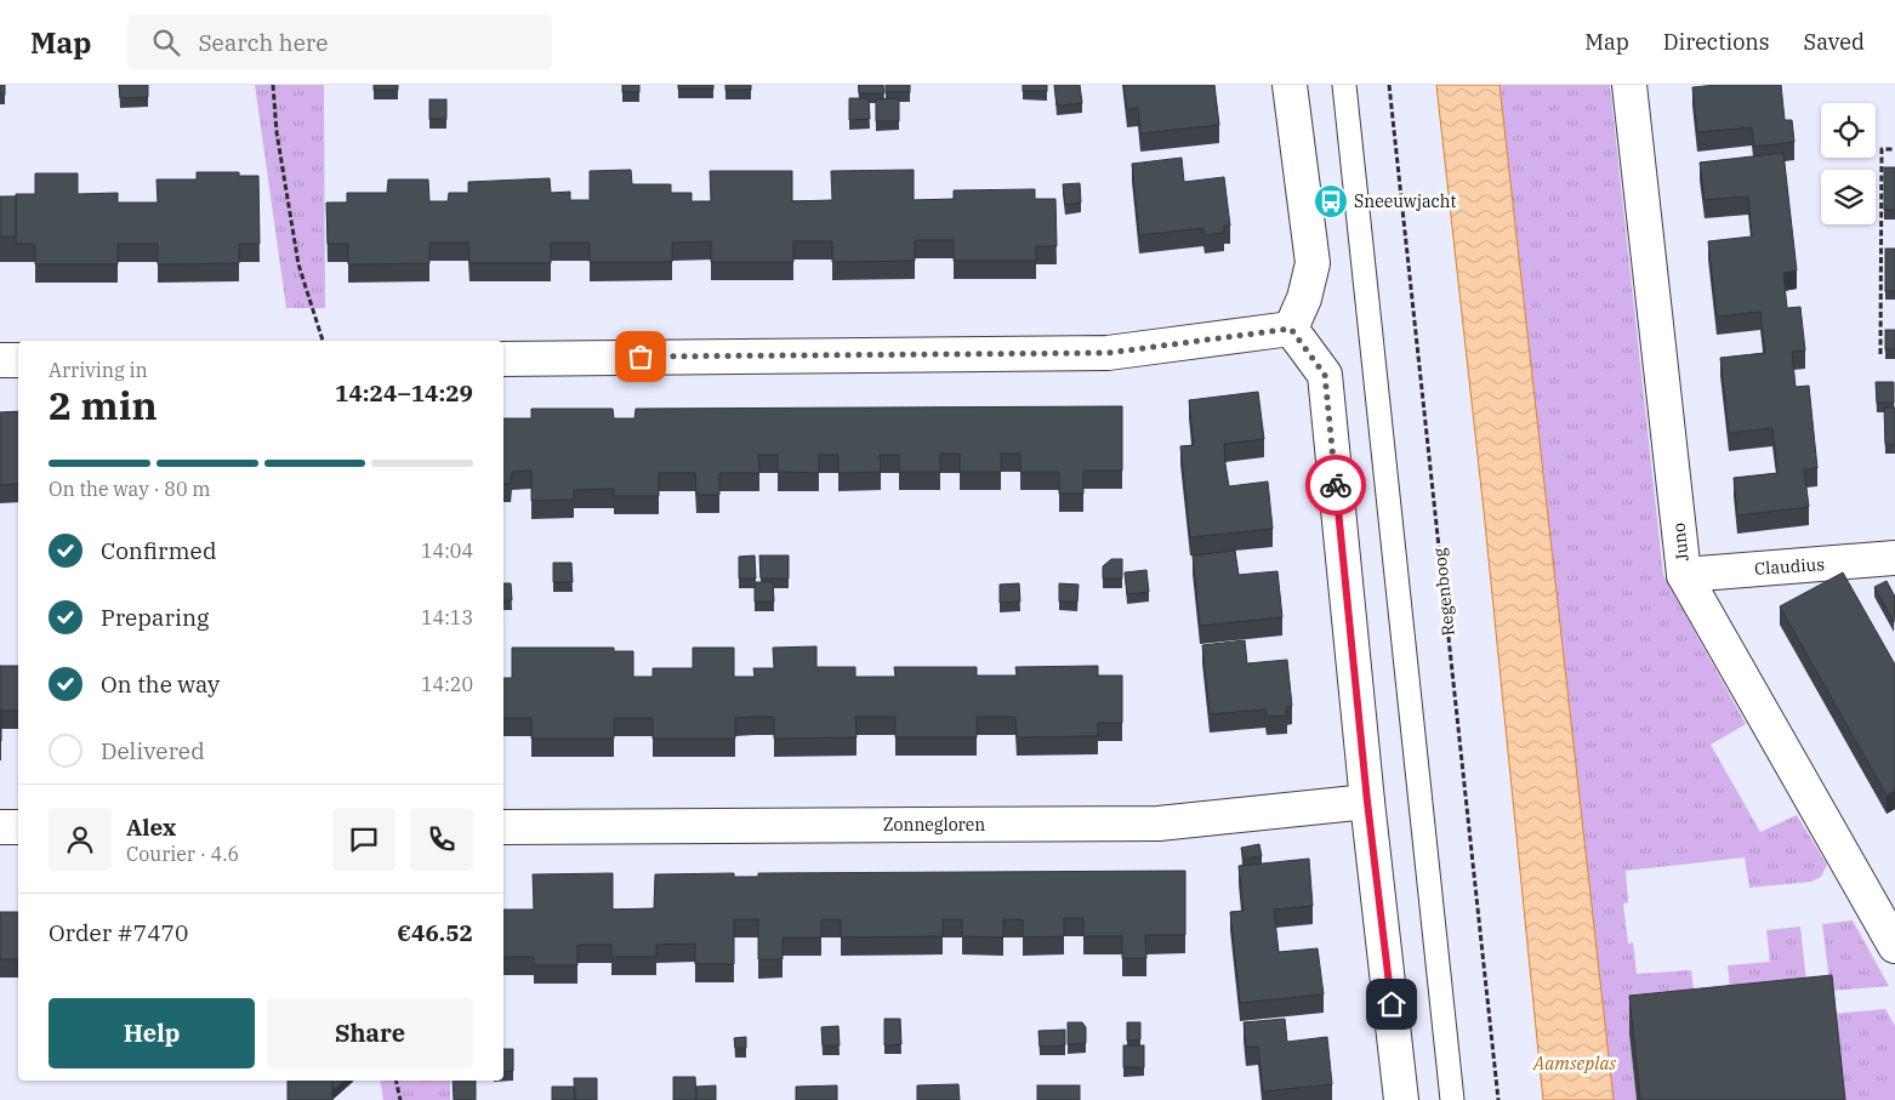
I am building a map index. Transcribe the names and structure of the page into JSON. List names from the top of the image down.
{
  "streets": {
    "street": ["Juno", "Claudius", "Zonnegloren"],
    "path": ["Regenboog"]
  },
  "crossings": [
    ["Juno", "Claudius"]
  ],
  "water": ["Aamseplas"],
  "places": {
    "bus stop": ["Sneeuwjacht"]
  },
  "page": {
    "header": "Map",
    "search": "Search here",
    "nav": ["Map", "Directions", "Saved"],
    "heading": ["2 min", "Arriving in", "14:24–14:29"],
    "panel": [
      "Alex",
      "Courier · 4.6",
      "Order #7470",
      "€46.52"
    ],
    "bar": "On the way · 80 m",
    "list": [
      ["Confirmed", "14:04"],
      ["Preparing", "14:13"],
      ["On the way", "14:20"],
      "Delivered"
    ],
    "buttons": ["Help", "Share"]
  }
}
